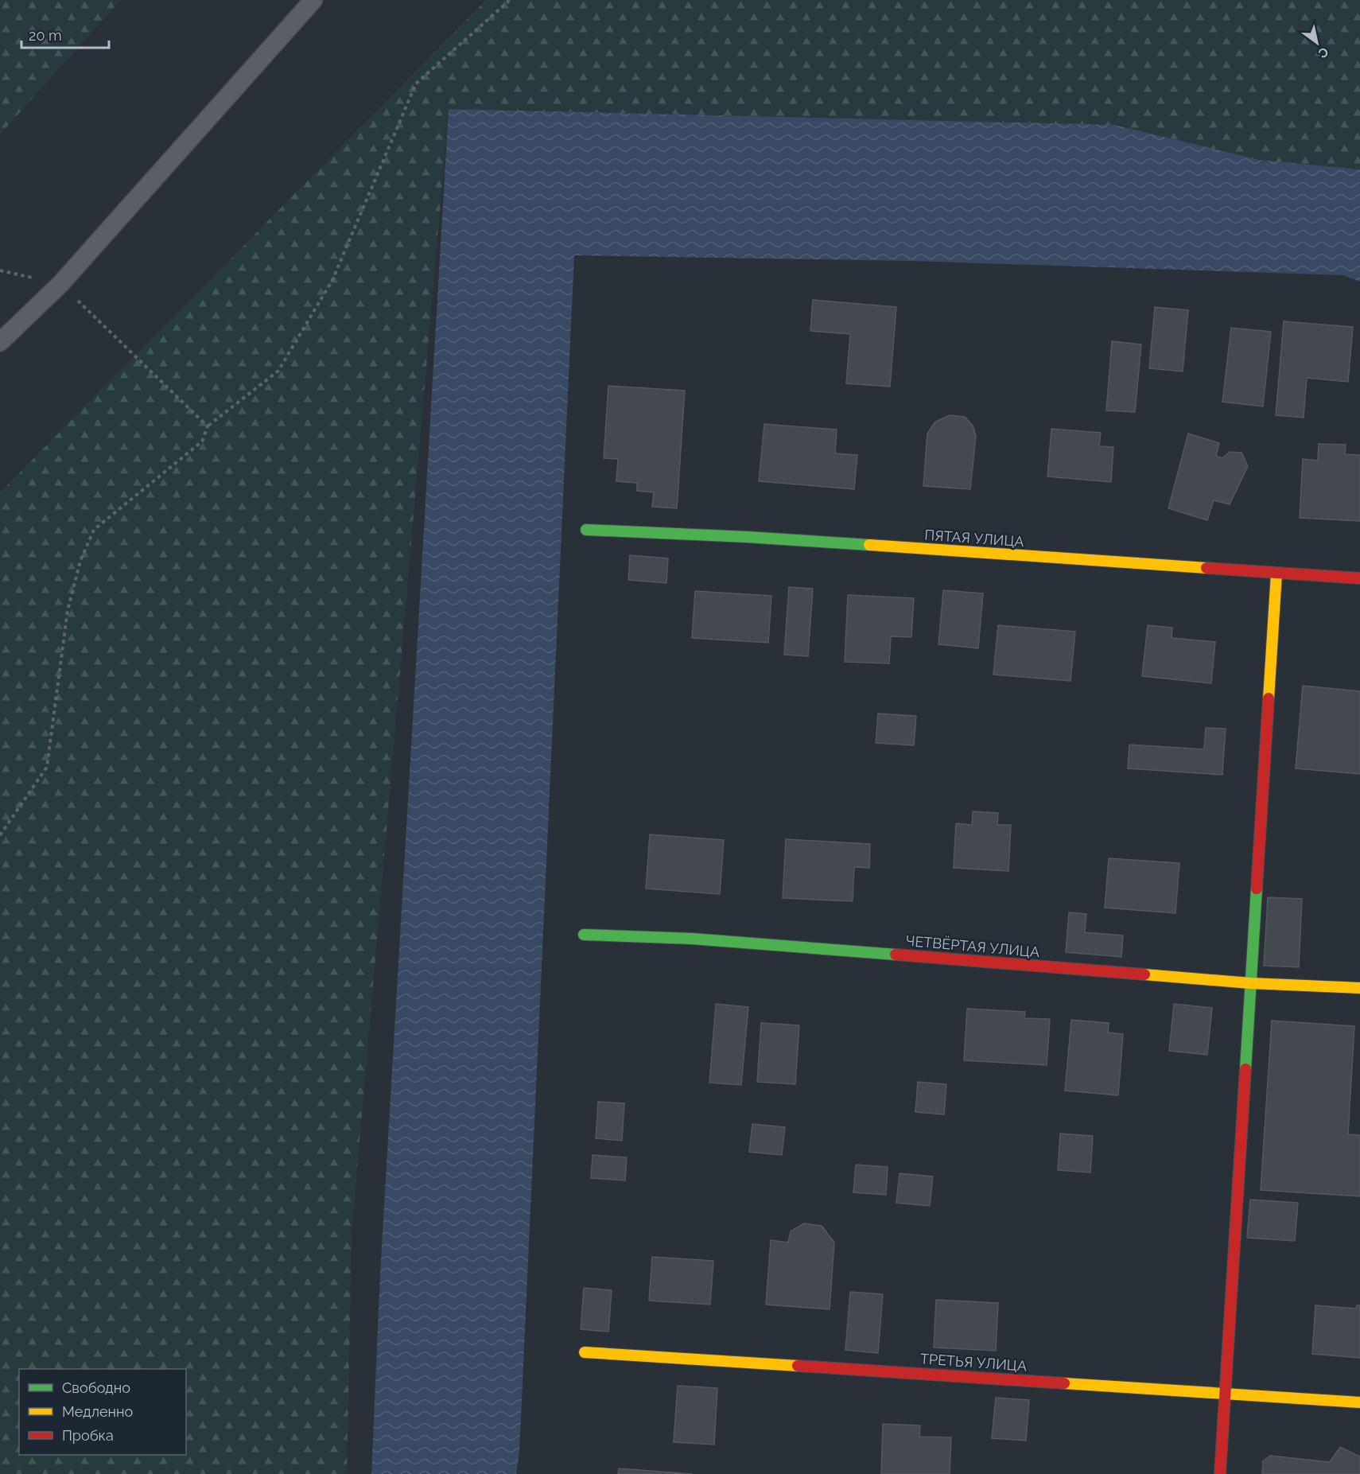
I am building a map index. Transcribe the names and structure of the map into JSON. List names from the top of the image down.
{
  "streets": {
    "street": ["ПЯТАЯ УЛИЦА", "ЧЕТВЁРТАЯ УЛИЦА", "ТРЕТЬЯ УЛИЦА"]
  },
  "legend": ["Свободно", "Медленно", "Пробка"],
  "scale_bar": "20 m",
  "north": "bottom right"
}
